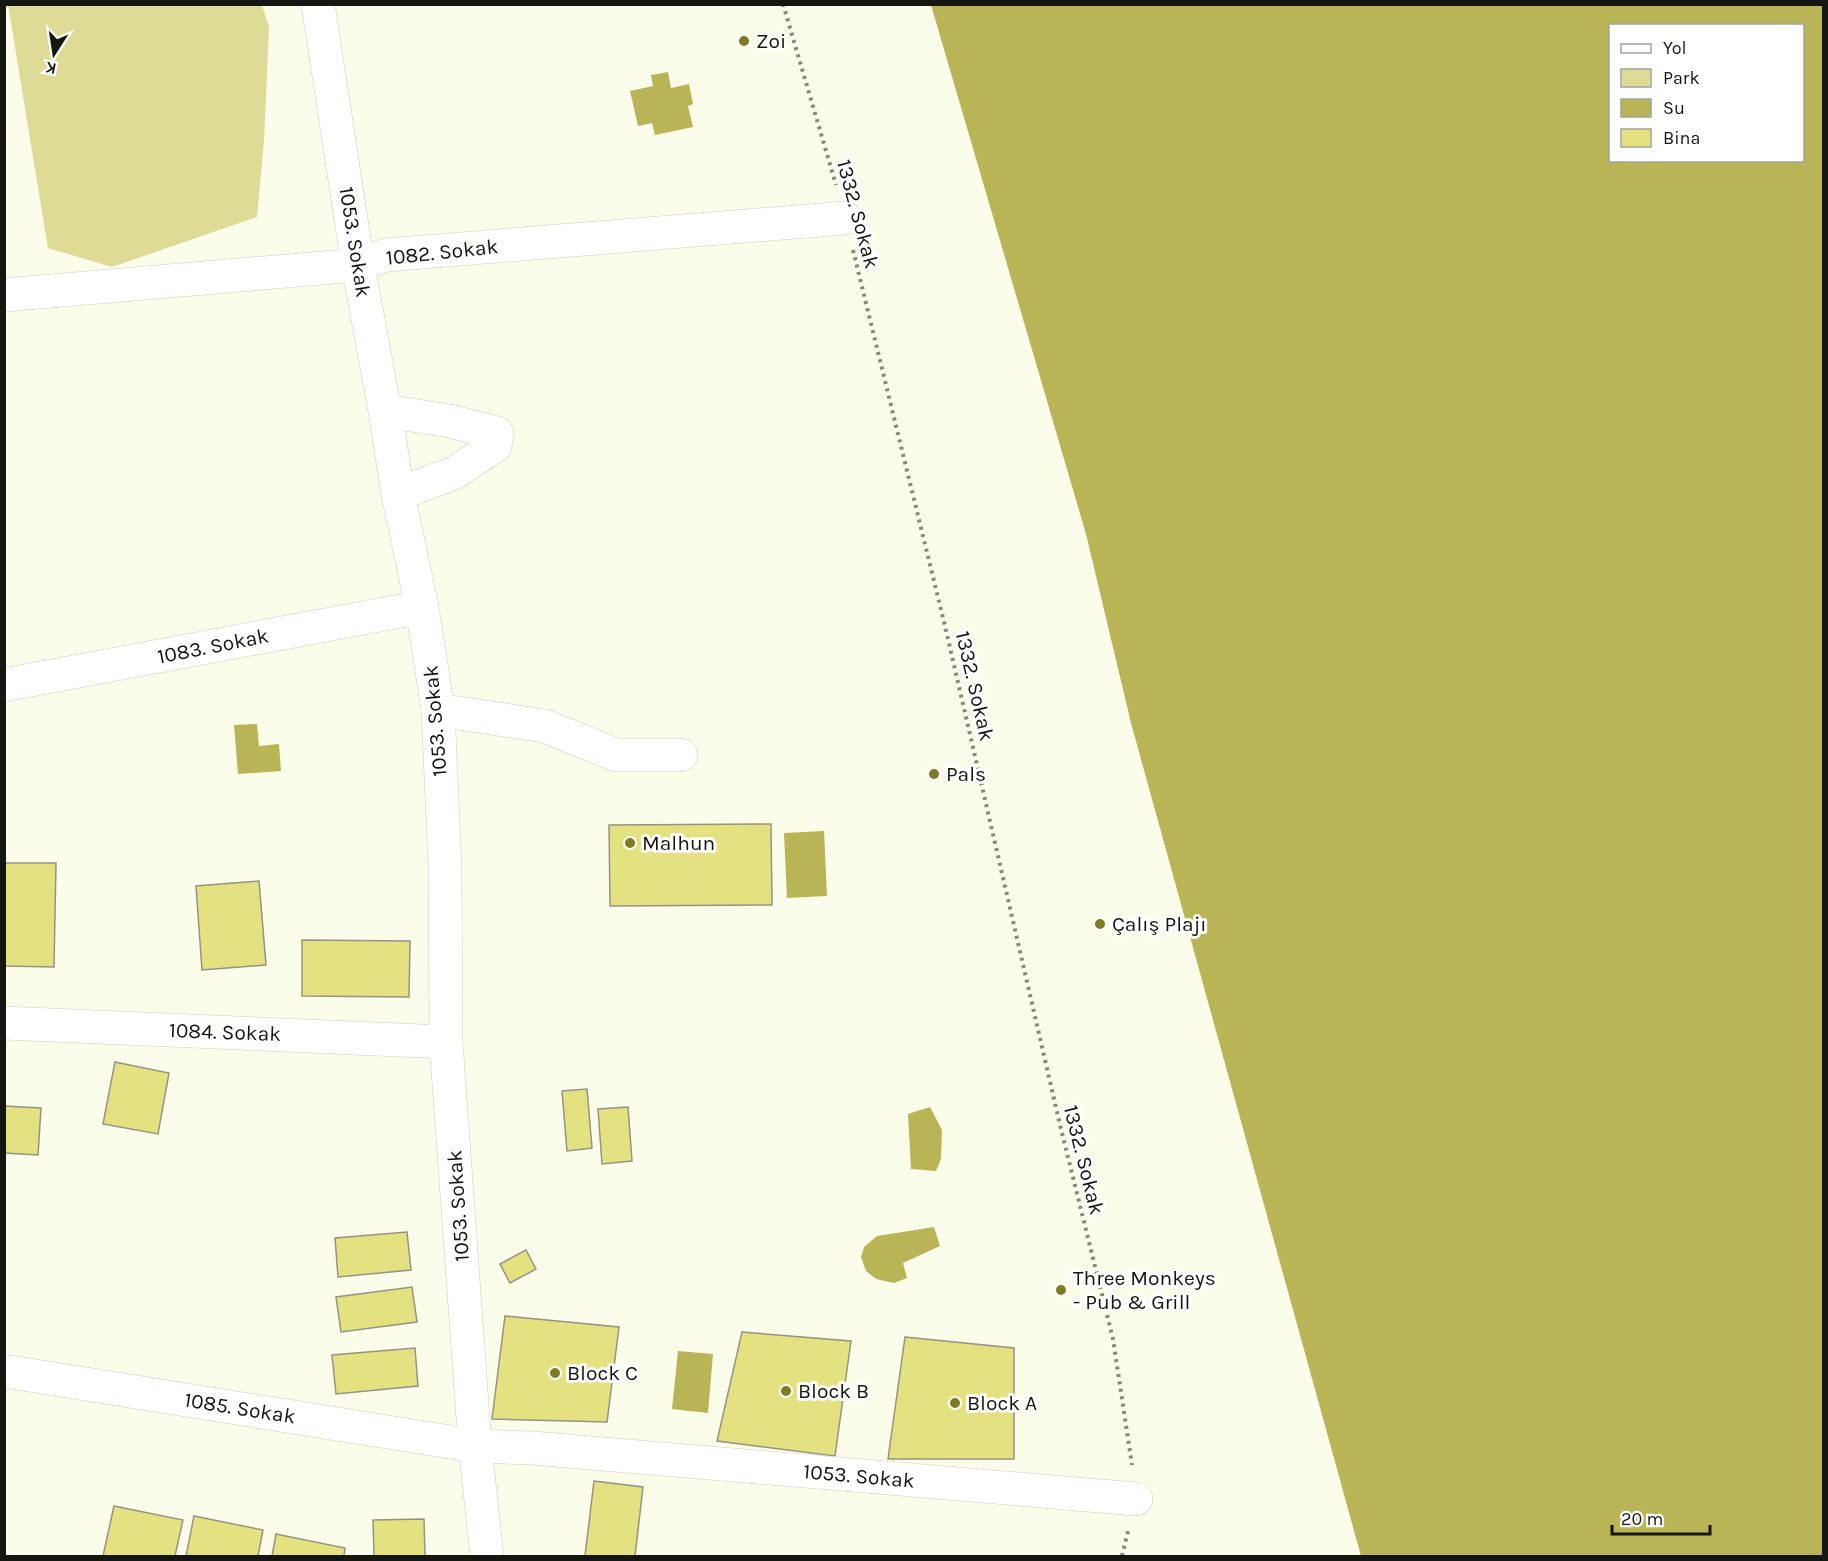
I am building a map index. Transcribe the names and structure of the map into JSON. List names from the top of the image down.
{
  "streets": {
    "street": [
      "1053. Sokak",
      "1082. Sokak",
      "1083. Sokak",
      "1084. Sokak",
      "1085. Sokak"
    ],
    "path": ["1332. Sokak"]
  },
  "crossings": [
    ["1332. Sokak", "1053. Sokak"],
    ["1332. Sokak", "1082. Sokak"],
    ["1053. Sokak", "1082. Sokak"],
    ["1053. Sokak", "1083. Sokak"],
    ["1053. Sokak", "1084. Sokak"],
    ["1053. Sokak", "1085. Sokak"]
  ],
  "places": [
    "Zoi",
    "Pals",
    "Malhun",
    "Çalış Plajı",
    "Three Monkeys - Pub & Grill",
    "Block C",
    "Block B",
    "Block A"
  ],
  "legend": [
    "Yol",
    "Park",
    "Su",
    "Bina"
  ],
  "scale_bar": "20 m",
  "north": "bottom"
}
